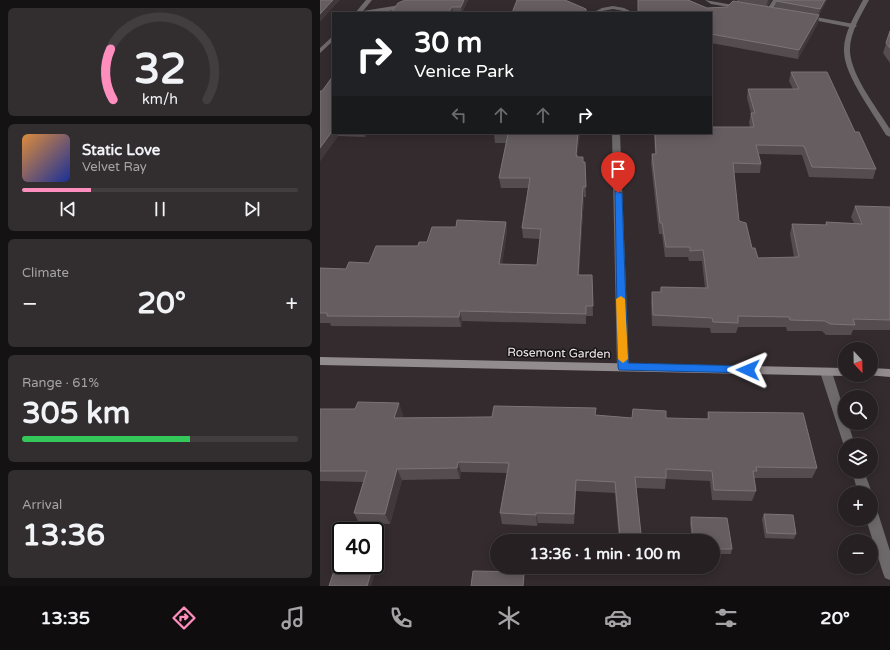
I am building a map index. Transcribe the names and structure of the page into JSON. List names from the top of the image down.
{
  "streets": {
    "street": ["Rosemont Garden"]
  },
  "north": "bottom",
  "page": {
    "turn": ["30 m", "Venice Park"],
    "song": ["Static Love", "Velvet Ray"],
    "tile": [
      "Climate",
      ["Range · 61%", "305 km"],
      ["Arrival", "13:36"]
    ],
    "heat": ["−", "20°", "+"],
    "map_buttons": ["+", "−"],
    "limit": "40",
    "trip": "13:36 · 1 min · 100 m",
    "tabs": ["13:35", "20°"],
    "gauge": ["32", "km/h"]
  }
}
